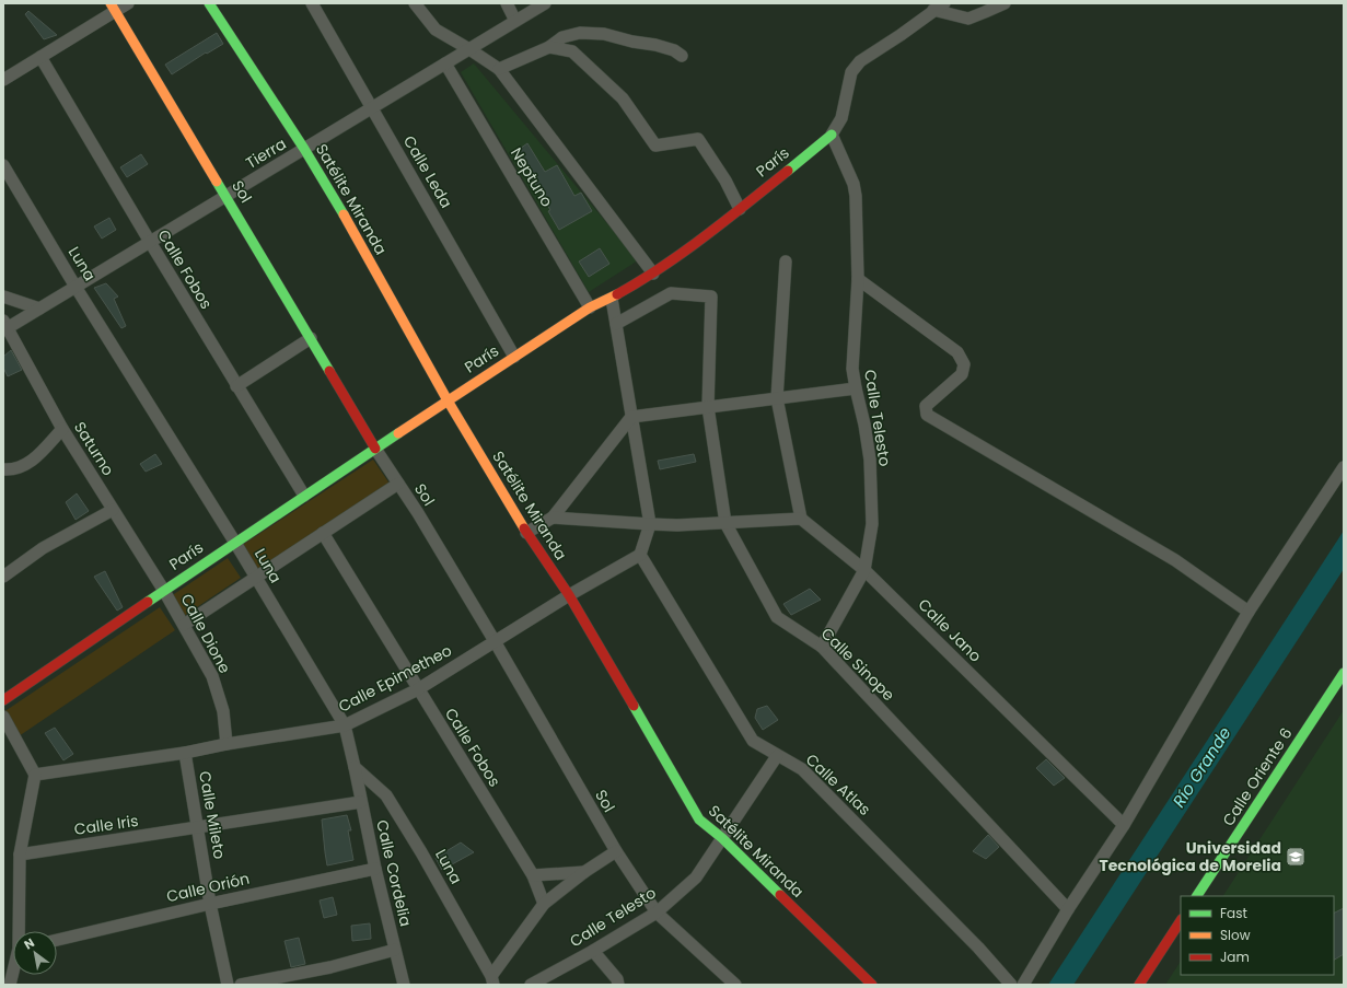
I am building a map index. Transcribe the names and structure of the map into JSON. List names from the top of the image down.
{
  "streets": {
    "street": [
      "Tierra",
      "París",
      "Calle Leda",
      "Neptuno",
      "Sol",
      "Satélite Miranda",
      "Luna",
      "Calle Fobos",
      "Calle Telesto",
      "Saturno",
      "Calle Jano",
      "Calle Dione",
      "Calle Sinope",
      "Calle Epimetheo",
      "Calle Oriente 6",
      "Calle Atlas",
      "Calle Mileto",
      "Calle Iris",
      "Calle Cordelia",
      "Calle Orión"
    ]
  },
  "crossings": [
    ["Tierra", "Calle Leda"],
    ["Tierra", "Neptuno"],
    ["Tierra", "Sol"],
    ["Tierra", "Satélite Miranda"],
    ["Tierra", "Luna"],
    ["Tierra", "Calle Fobos"],
    ["Tierra", "Saturno"],
    ["París", "Calle Leda"],
    ["París", "Neptuno"],
    ["París", "Sol"],
    ["París", "Satélite Miranda"],
    ["París", "Luna"],
    ["París", "Calle Fobos"],
    ["París", "Calle Telesto"],
    ["París", "Saturno"],
    ["París", "Calle Dione"],
    ["Sol", "Calle Telesto"],
    ["Sol", "Calle Epimetheo"],
    ["Satélite Miranda", "Calle Telesto"],
    ["Satélite Miranda", "Calle Epimetheo"],
    ["Luna", "Calle Epimetheo"],
    ["Luna", "Calle Cordelia"],
    ["Calle Fobos", "Calle Epimetheo"],
    ["Calle Telesto", "Calle Jano"],
    ["Calle Telesto", "Calle Sinope"],
    ["Calle Telesto", "Calle Atlas"],
    ["Saturno", "Calle Dione"],
    ["Calle Dione", "Calle Epimetheo"],
    ["Calle Epimetheo", "Calle Atlas"],
    ["Calle Epimetheo", "Calle Mileto"],
    ["Calle Mileto", "Calle Iris"],
    ["Calle Mileto", "Calle Orión"],
    ["Calle Iris", "Calle Cordelia"],
    ["Calle Cordelia", "Calle Orión"]
  ],
  "water": ["Río Grande"],
  "places": {
    "school or university": ["Universidad Tecnológica de Morelia"]
  },
  "legend": ["Fast", "Slow", "Jam"],
  "north": "top left"
}
